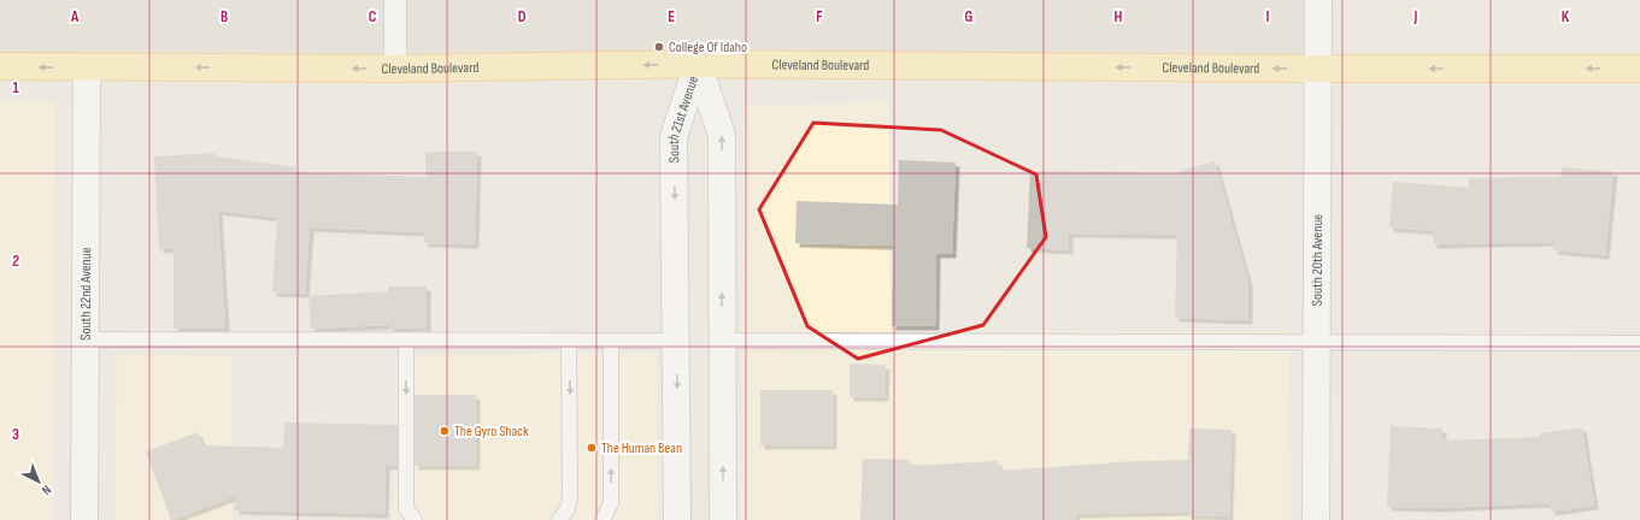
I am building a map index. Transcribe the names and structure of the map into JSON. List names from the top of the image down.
{
  "streets": {
    "main road": ["Cleveland Boulevard"],
    "street": ["South 21st Avenue", "South 20th Avenue", "South 22nd Avenue"]
  },
  "crossings": [
    ["Cleveland Boulevard", "South 21st Avenue"],
    ["Cleveland Boulevard", "South 20th Avenue"],
    ["Cleveland Boulevard", "South 22nd Avenue"]
  ],
  "one_way": ["Cleveland Boulevard"],
  "places": ["College Of Idaho", "The Gyro Shack", "The Human Bean"],
  "north": "bottom right",
  "grid": {
    "columns": [
      "A",
      "B",
      "C",
      "D",
      "E",
      "F",
      "G",
      "H",
      "I",
      "J",
      "K"
    ],
    "rows": ["1", "2", "3"]
  }
}
